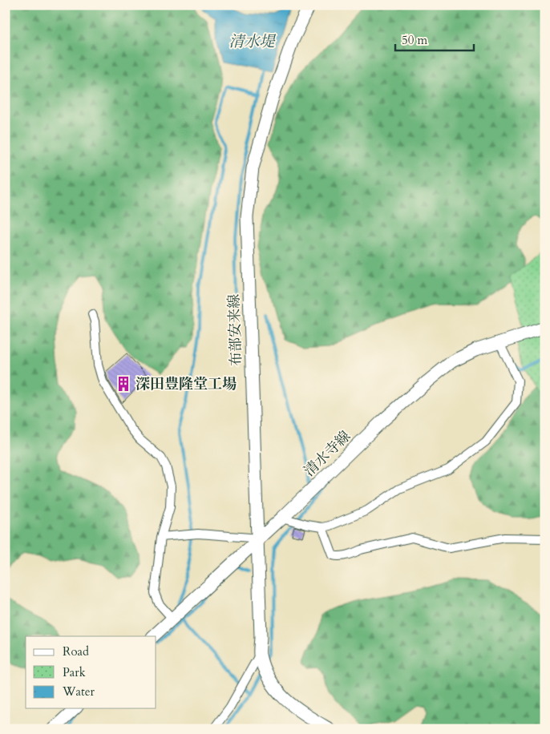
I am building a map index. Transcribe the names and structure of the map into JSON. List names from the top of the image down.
{
  "streets": {
    "main road": ["布部安来線", "清水寺線"]
  },
  "crossings": [
    ["布部安来線", "清水寺線"]
  ],
  "water": ["清水堤"],
  "places": {
    "building": ["深田豊隆堂工場"]
  },
  "legend": ["Road", "Park", "Water"],
  "scale_bar": "50 m"
}
